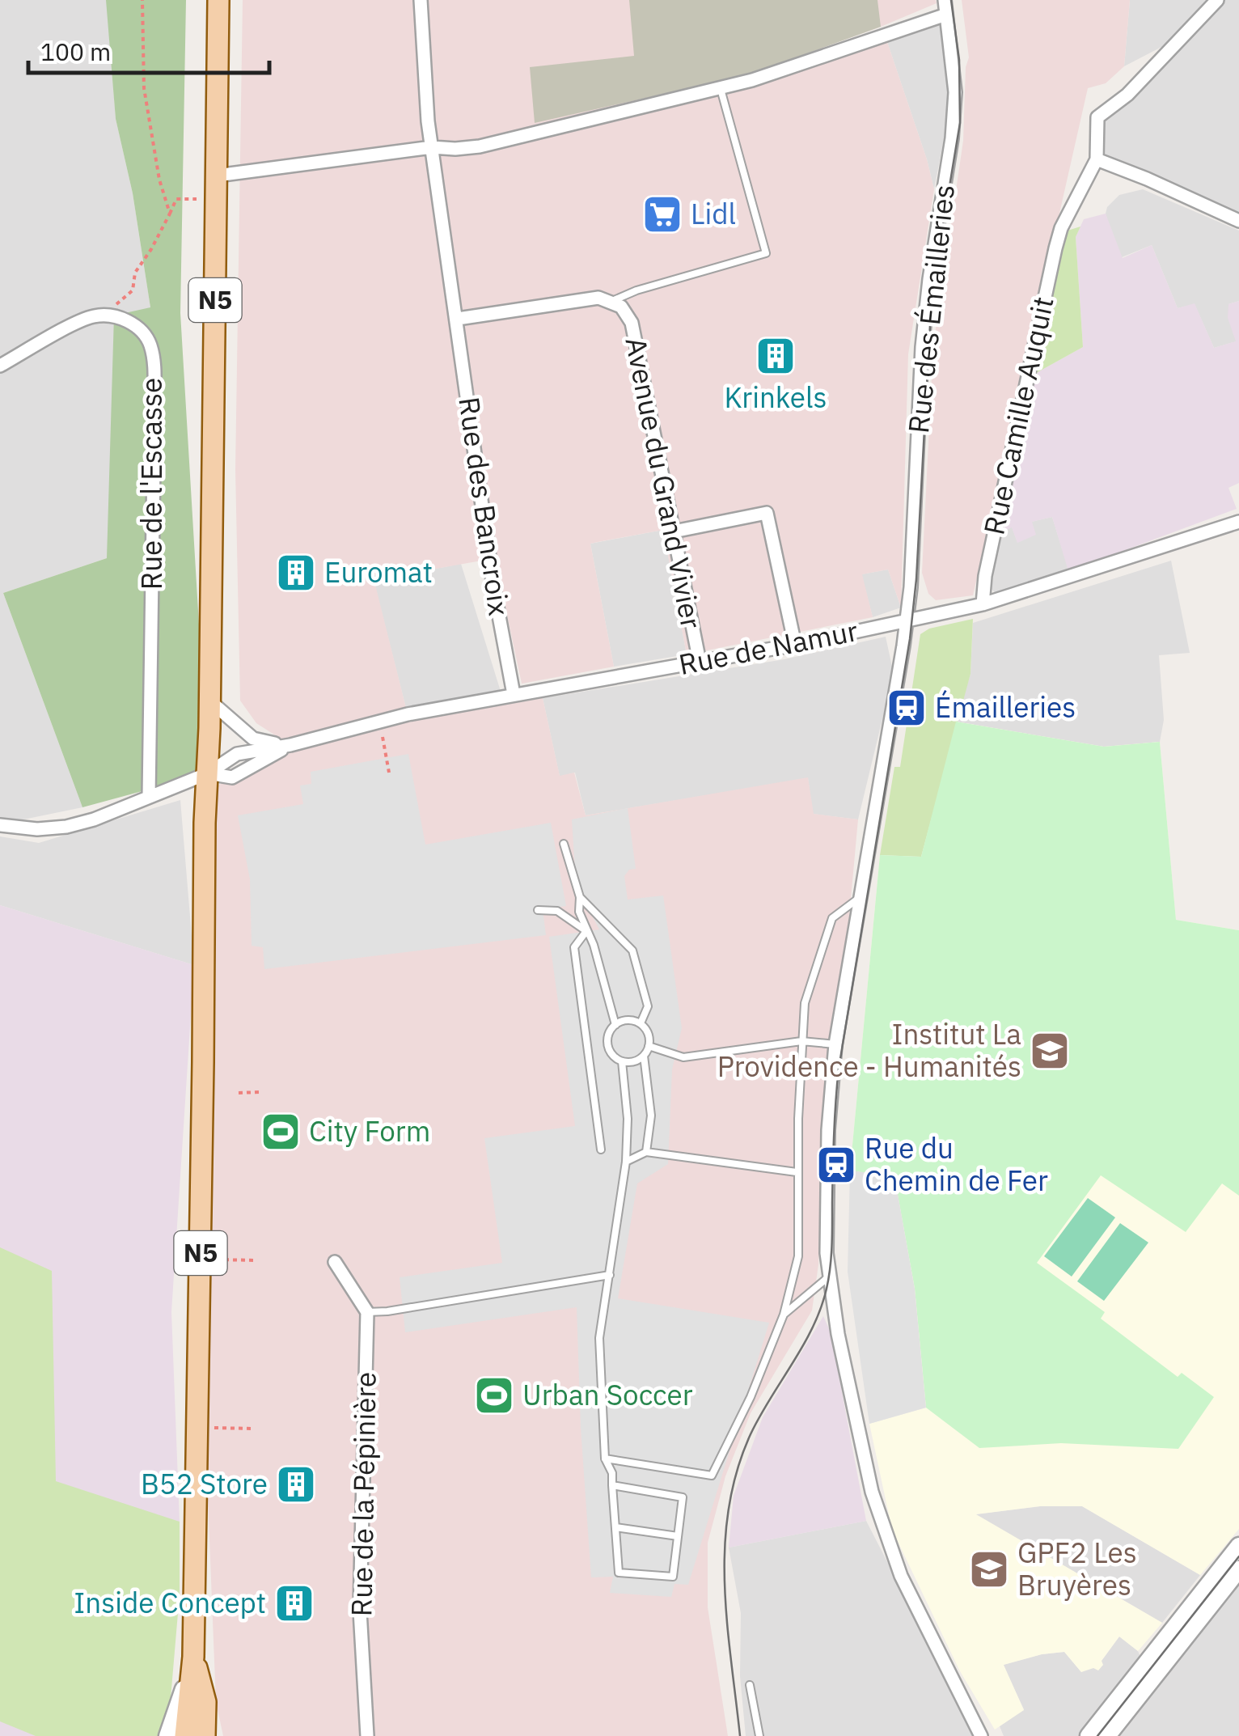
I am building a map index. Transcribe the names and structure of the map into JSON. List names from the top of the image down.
{
  "streets": {
    "main road": ["N5"],
    "street": [
      "Rue des Émailleries",
      "Rue Camille Auquit",
      "Avenue du Grand Vivier",
      "Rue de l'Escasse",
      "Rue des Bancroix",
      "Rue de Namur",
      "Rue de la Pépinière"
    ]
  },
  "crossings": [
    ["N5", "Rue de Namur"],
    ["Rue des Émailleries", "Rue de Namur"],
    ["Rue Camille Auquit", "Rue de Namur"],
    ["Avenue du Grand Vivier", "Rue des Bancroix"],
    ["Avenue du Grand Vivier", "Rue de Namur"],
    ["Rue des Bancroix", "Rue de Namur"]
  ],
  "places": {
    "supermarket": ["Lidl"],
    "building": [
      "Krinkels",
      "Euromat",
      "B52 Store",
      "Inside Concept"
    ],
    "station": ["Émailleries", "Rue du Chemin de Fer"],
    "school or university": ["Institut La Providence - Humanités", "GPF2 Les Bruyères"],
    "sports": ["City Form", "Urban Soccer"]
  },
  "scale_bar": "100 m"
}
